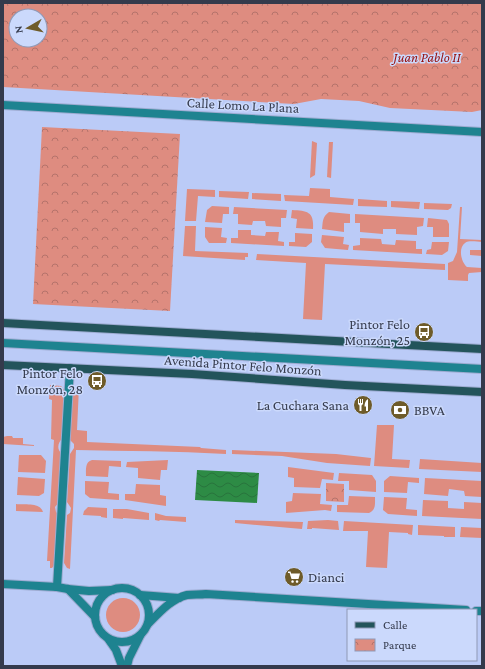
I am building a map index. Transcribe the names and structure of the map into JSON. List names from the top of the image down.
{
  "streets": {
    "street": ["Calle Lomo La Plana", "Avenida Pintor Felo Monzón"]
  },
  "parks": ["Juan Pablo II"],
  "places": {
    "bus stop": ["Pintor Felo Monzón, 25", "Pintor Felo Monzón, 28"],
    "restaurant": ["La Cuchara Sana"],
    "bank": ["BBVA"],
    "supermarket": ["Dianci"]
  },
  "legend": ["Calle", "Parque"],
  "north": "left"
}
